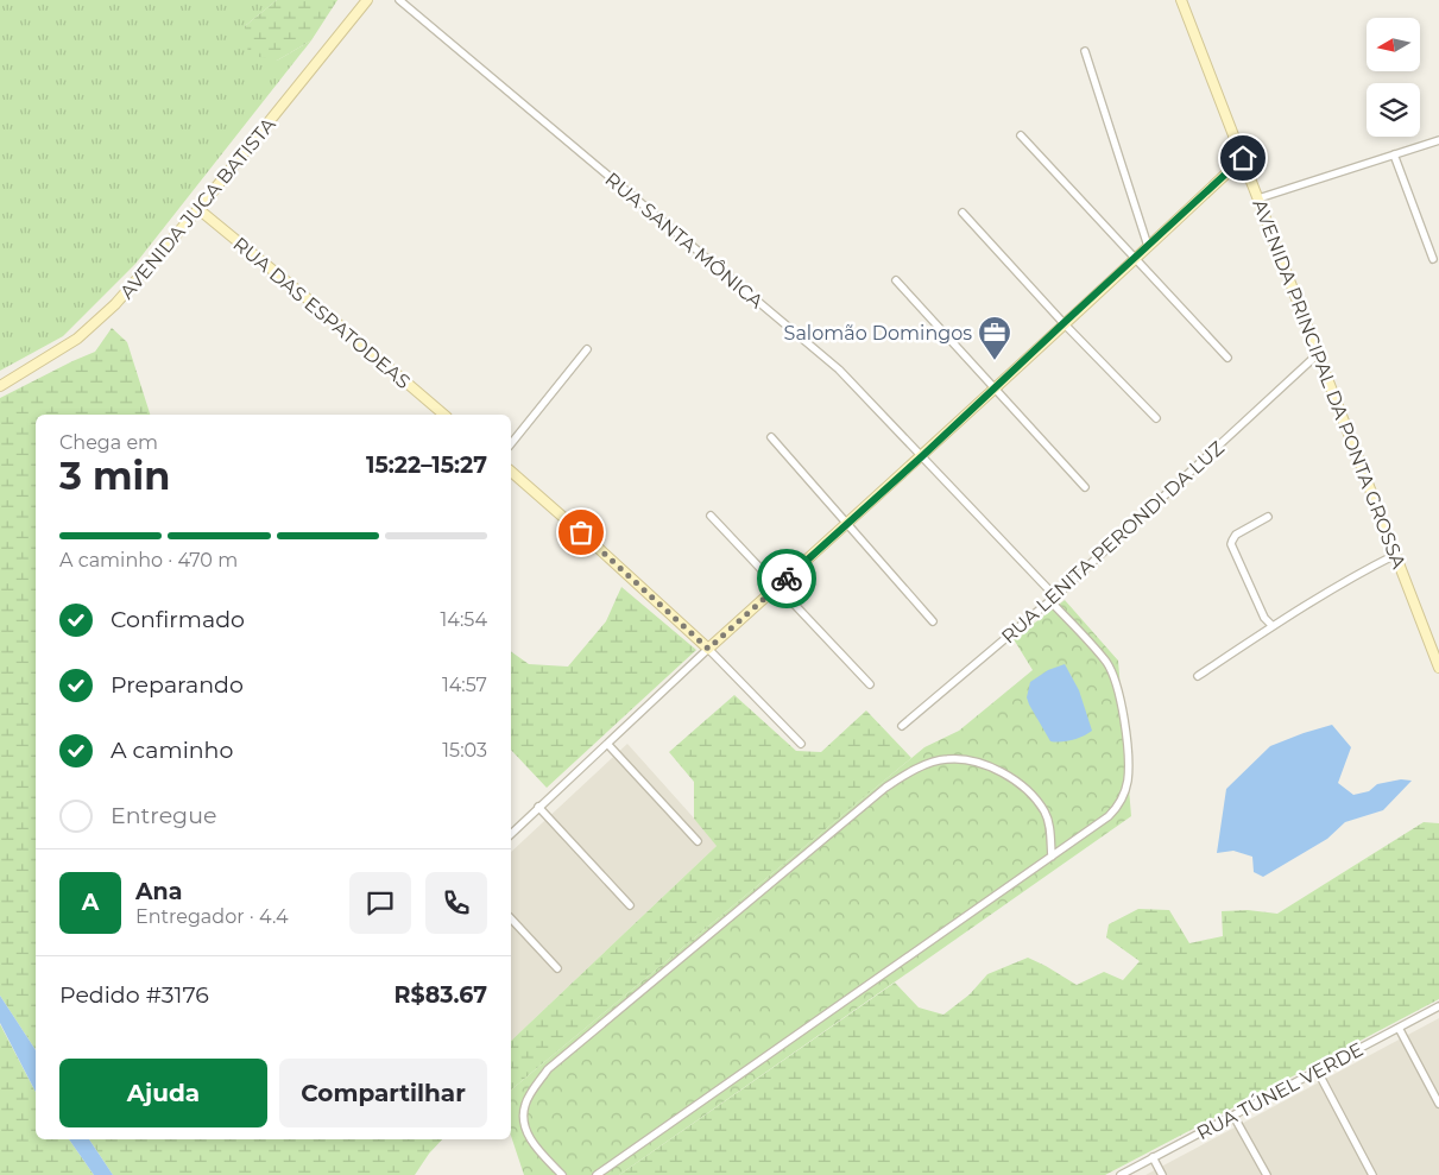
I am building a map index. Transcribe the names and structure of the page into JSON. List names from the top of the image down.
{
  "streets": {
    "street": [
      "AVENIDA JUCA BATISTA",
      "RUA SANTA MÔNICA",
      "RUA DAS ESPATODEAS",
      "AVENIDA PRINCIPAL DA PONTA GROSSA",
      "RUA LENITA PERONDI DA LUZ",
      "RUA TÚNEL VERDE"
    ]
  },
  "crossings": [
    ["AVENIDA JUCA BATISTA", "RUA DAS ESPATODEAS"],
    ["RUA SANTA MÔNICA", "RUA LENITA PERONDI DA LUZ"],
    ["AVENIDA PRINCIPAL DA PONTA GROSSA", "RUA LENITA PERONDI DA LUZ"]
  ],
  "places": {
    "office": ["Salomão Domingos"]
  },
  "north": "left",
  "page": {
    "heading": ["3 min", "Chega em", "15:22–15:27"],
    "panel": [
      "Ana",
      "Entregador · 4.4",
      "Pedido #3176",
      "R$83.67"
    ],
    "bar": "A caminho · 470 m",
    "list": [
      ["Confirmado", "14:54"],
      ["Preparando", "14:57"],
      ["A caminho", "15:03"],
      "Entregue"
    ],
    "round": "A",
    "buttons": ["Ajuda", "Compartilhar"]
  }
}
